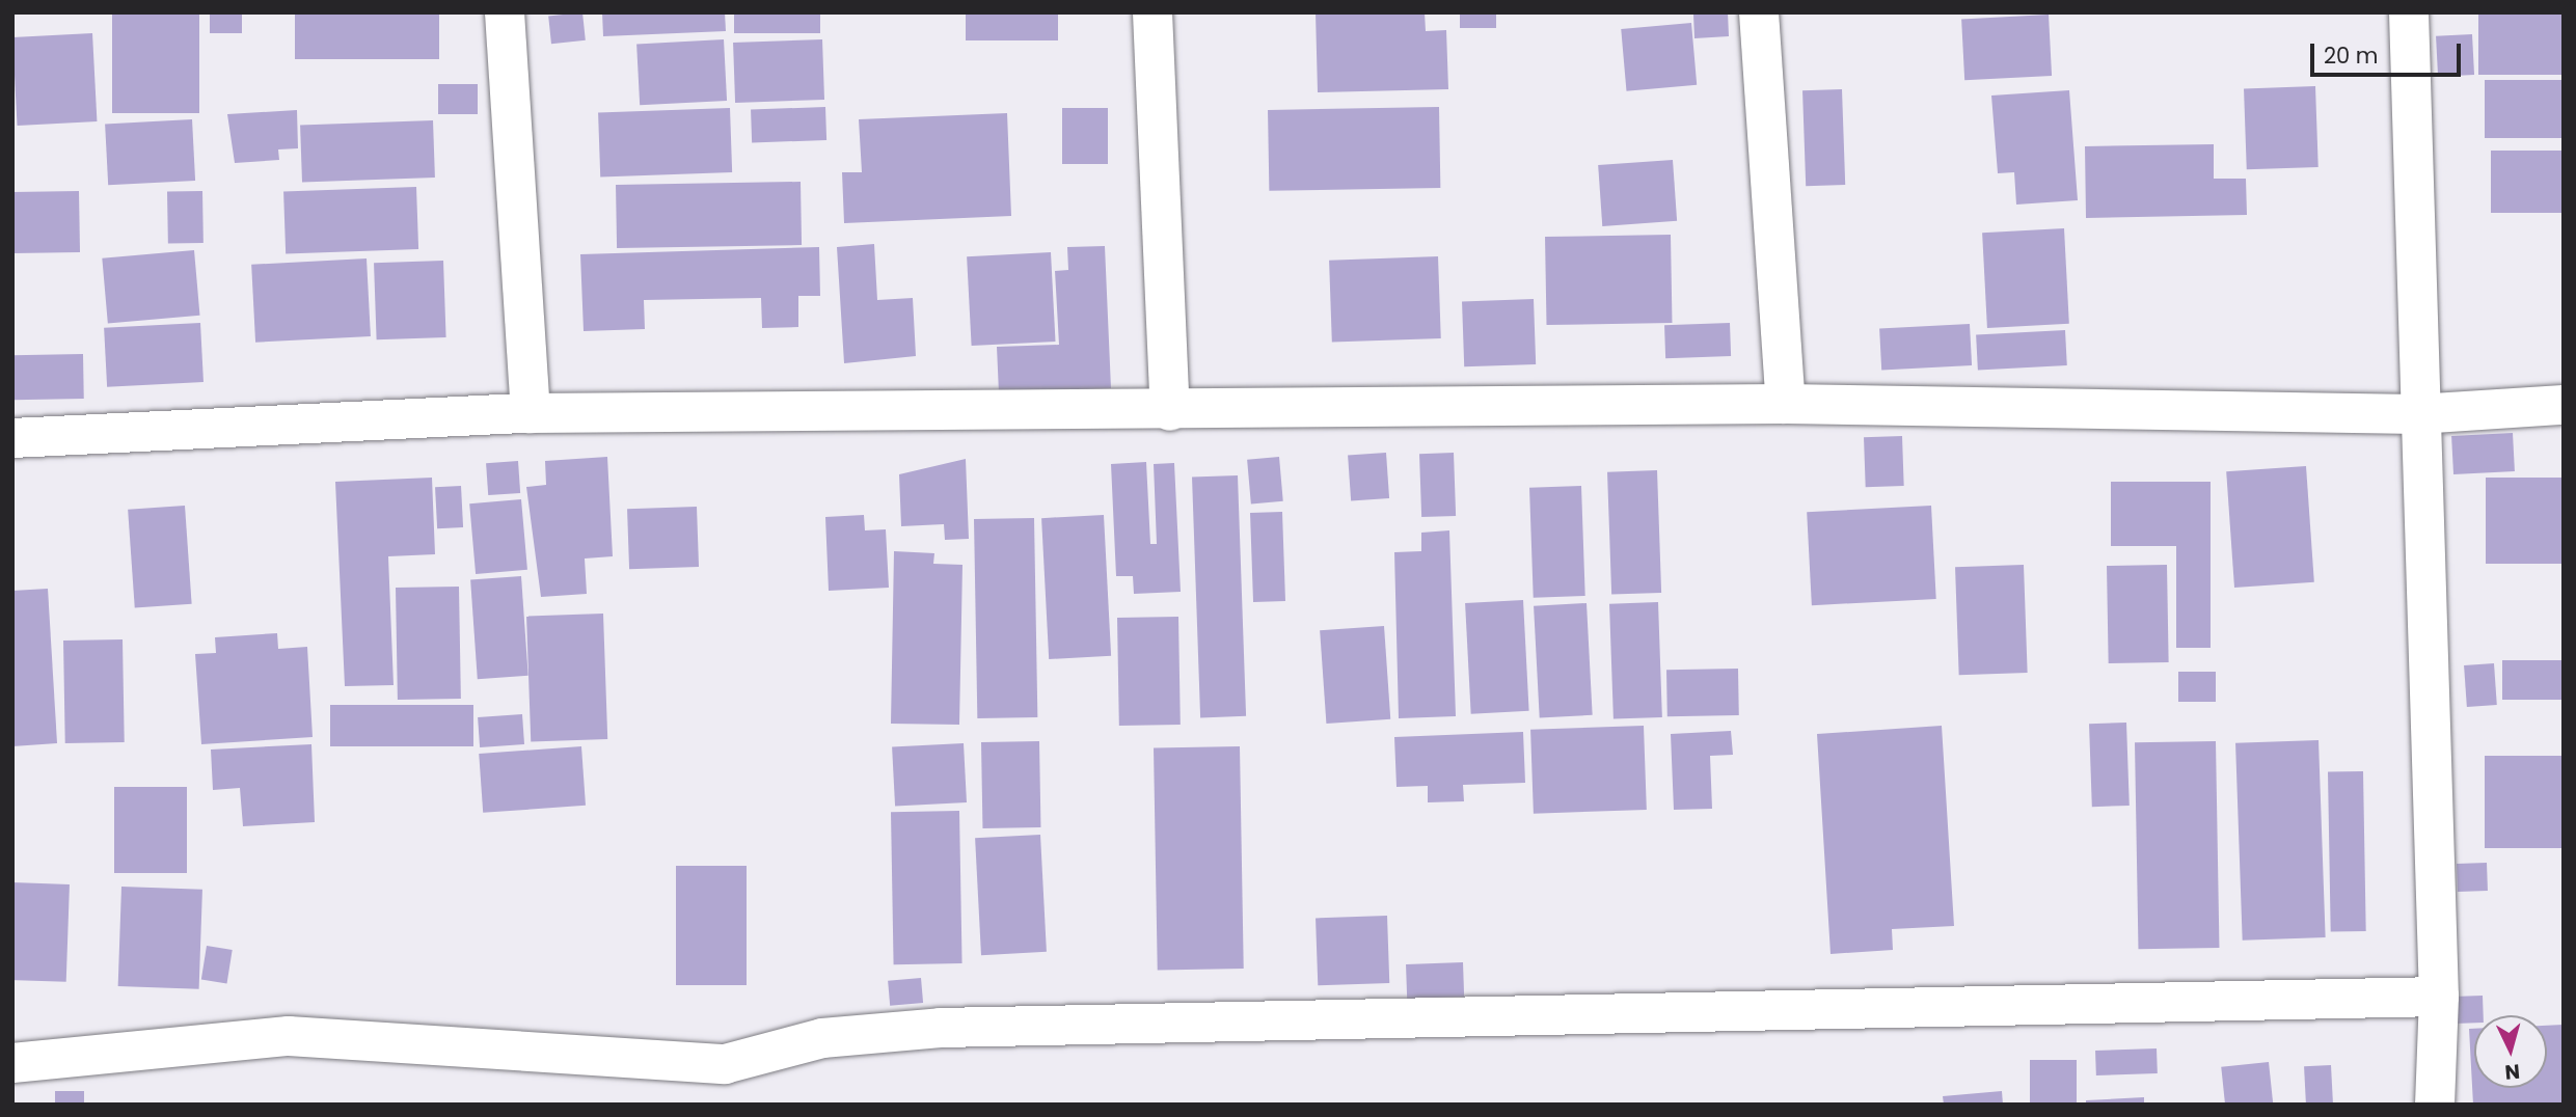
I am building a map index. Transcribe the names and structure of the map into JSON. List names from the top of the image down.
{
  "scale_bar": "20 m",
  "north": "bottom"
}
